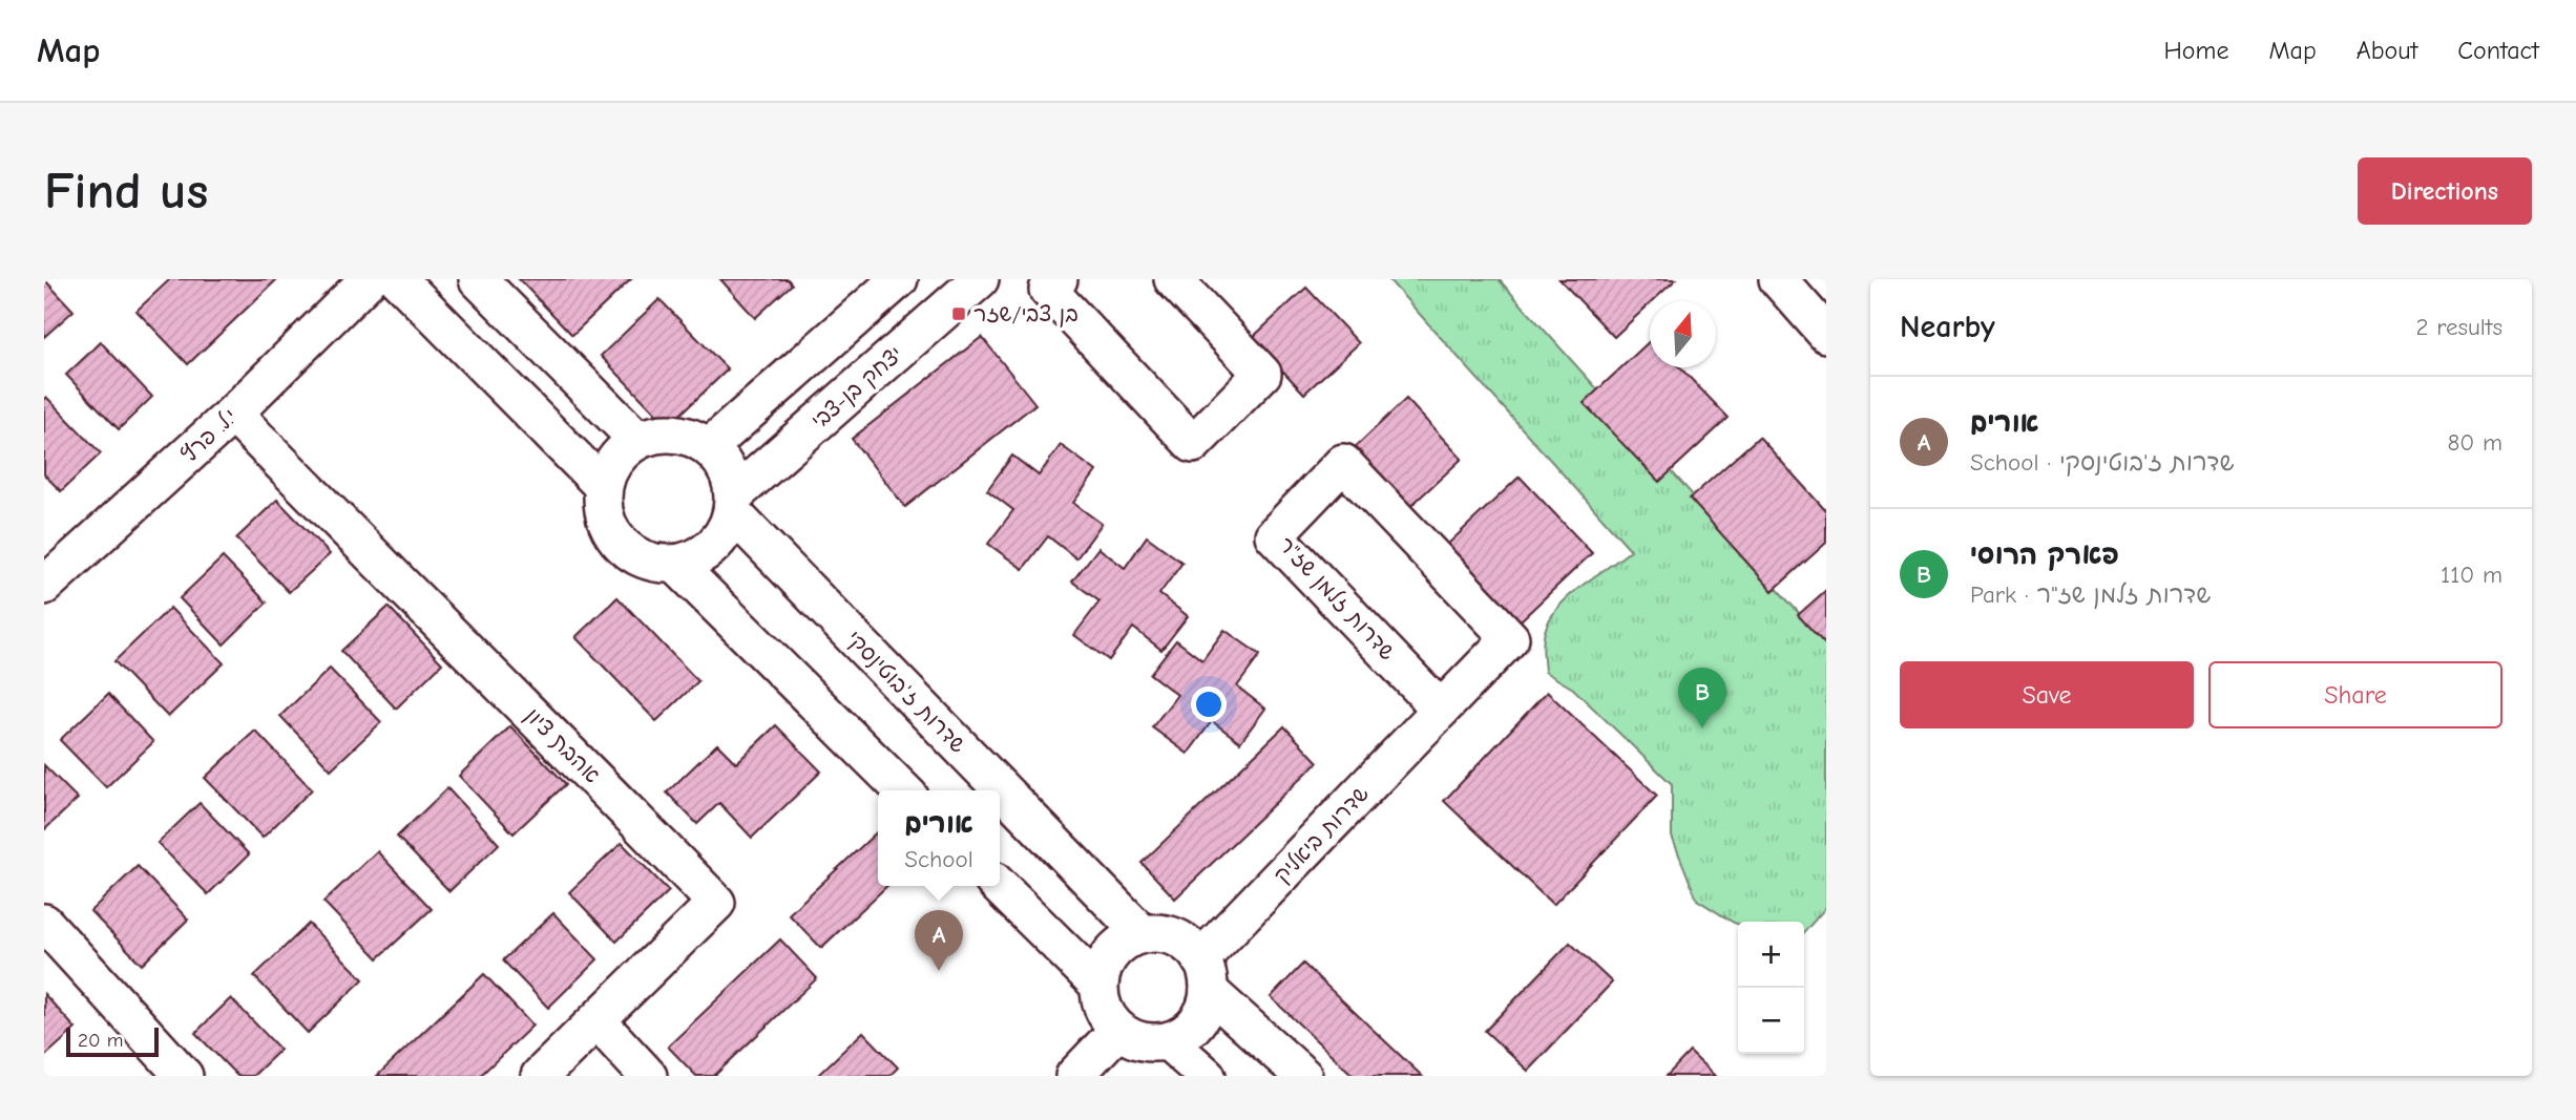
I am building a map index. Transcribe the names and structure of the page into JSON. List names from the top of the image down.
{
  "streets": {
    "street": [
      "יצחק בן-צבי",
      "י.ל. פרץ",
      "שדרות זלמן שז\"ר",
      "שדרות ז'בוטינסקי",
      "אהבת ציון",
      "שדרות ביאליק"
    ]
  },
  "crossings": [
    ["יצחק בן-צבי", "שדרות ז'בוטינסקי"],
    ["י.ל. פרץ", "אהבת ציון"],
    ["שדרות זלמן שז\"ר", "שדרות ביאליק"],
    ["שדרות ז'בוטינסקי", "שדרות ביאליק"]
  ],
  "places": {
    "transit": ["בן צבי/שזר"]
  },
  "scale_bar": "20 m",
  "north": "top",
  "page": {
    "header": "Map",
    "nav": [
      "Home",
      "Map",
      "About",
      "Contact"
    ],
    "buttons": [
      "Directions",
      ["Save", "Share"]
    ],
    "title": "Find us",
    "heading": ["Nearby", "2 results"],
    "list": [
      {
        "mark": "A",
        "name": "אורים",
        "note": "School · שדרות ז'בוטינסקי",
        "value": "80 m"
      },
      {
        "mark": "B",
        "name": "פארק הרוסי",
        "note": "Park · שדרות זלמן שז\"ר",
        "value": "110 m"
      }
    ],
    "pins": ["B", "A"],
    "popup": ["אורים", "School"],
    "map_buttons": ["+", "−"],
    "scale": "20 m"
  }
}
